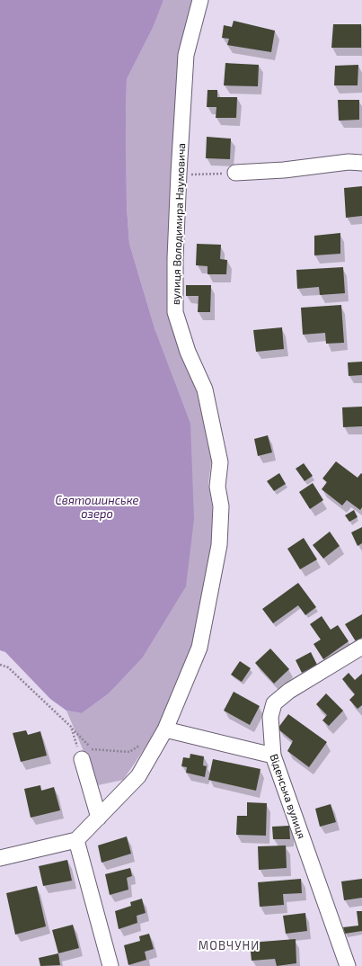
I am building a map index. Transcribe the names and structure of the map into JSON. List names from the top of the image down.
{
  "streets": {
    "street": ["вулиця Володимира Наумовича", "Віденська вулиця"]
  },
  "districts": ["МОВЧУНИ"],
  "water": ["Святошинське озеро"]
}
